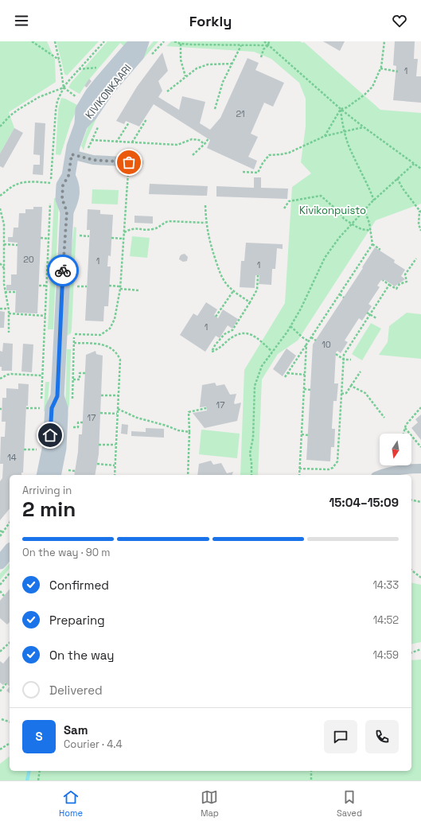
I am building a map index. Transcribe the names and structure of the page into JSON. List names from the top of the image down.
{
  "streets": {
    "street": ["KIVIKONKAARI"]
  },
  "parks": ["Kivikonpuisto"],
  "house_numbers": [
    "1",
    "21",
    "20",
    "1",
    "1",
    "1",
    "10",
    "17",
    "17",
    "14"
  ],
  "north": "bottom",
  "page": {
    "header": "Forkly",
    "heading": ["2 min", "Arriving in", "15:04–15:09"],
    "panel": ["Sam", "Courier · 4.4"],
    "bar": "On the way · 90 m",
    "list": [
      ["Confirmed", "14:33"],
      ["Preparing", "14:52"],
      ["On the way", "14:59"],
      "Delivered"
    ],
    "round": "S",
    "tabs": ["Home", "Map", "Saved"]
  }
}
